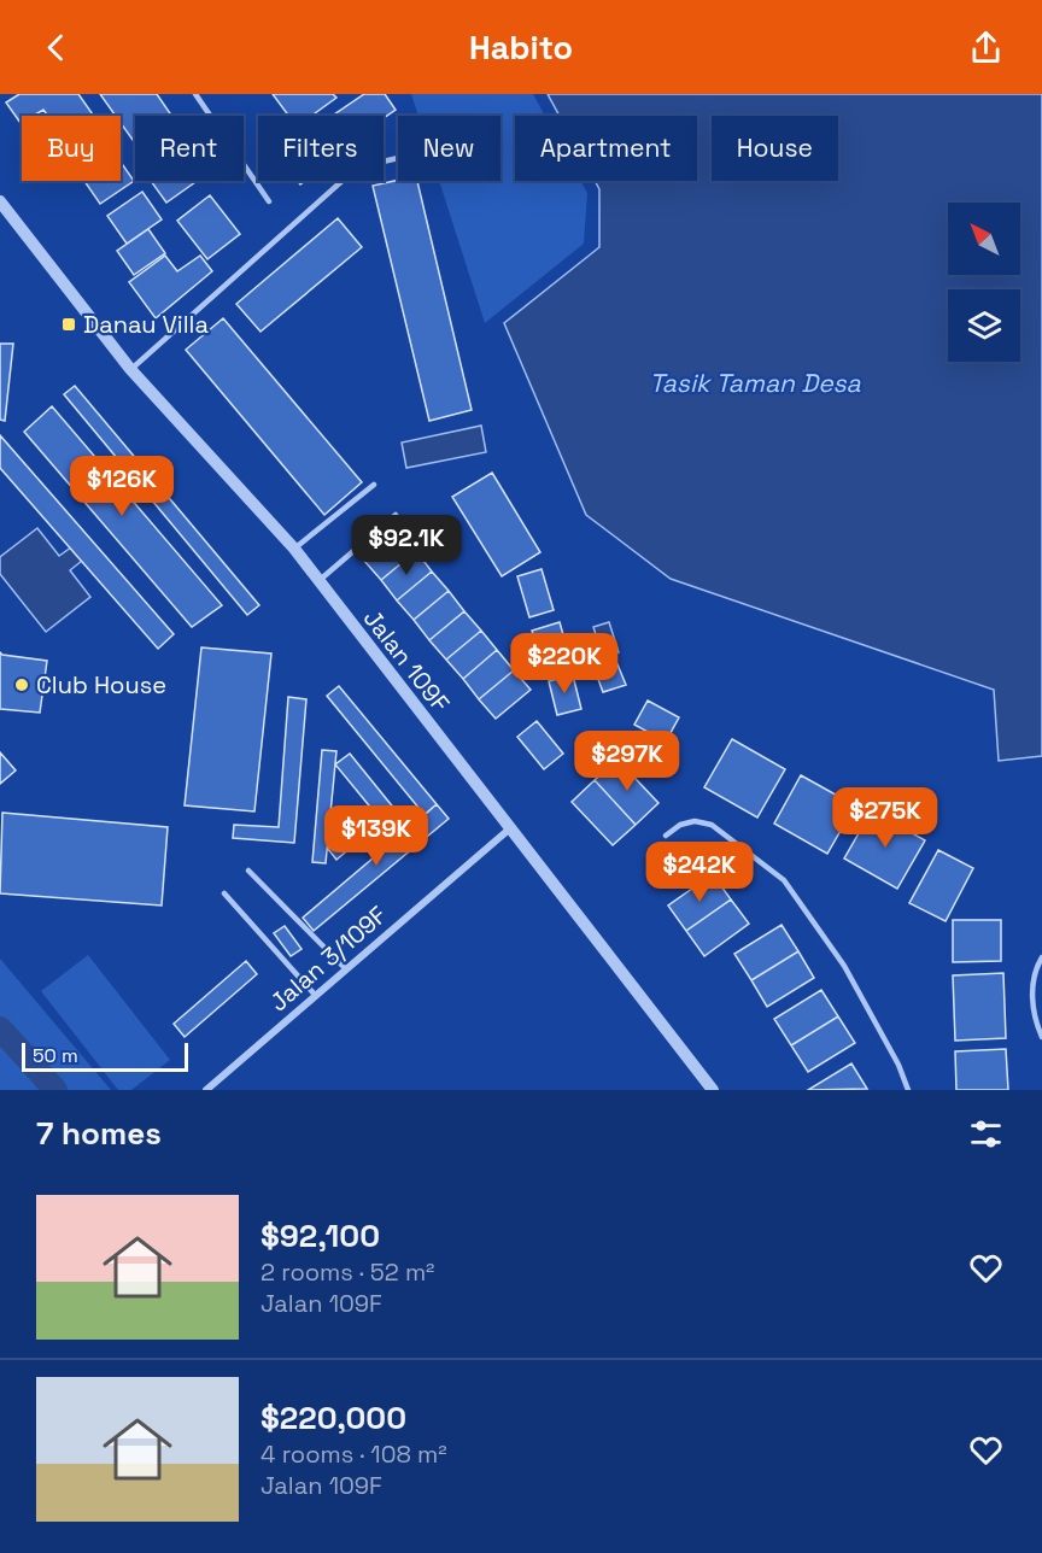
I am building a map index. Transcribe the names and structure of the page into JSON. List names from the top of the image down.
{
  "streets": {
    "street": ["Jalan 109F", "Jalan 3/109F"]
  },
  "crossings": [
    ["Jalan 109F", "Jalan 3/109F"]
  ],
  "water": ["Tasik Taman Desa"],
  "places": {
    "transit": ["Danau Villa"],
    "other": ["Club House"]
  },
  "scale_bar": "50 m",
  "north": "top left",
  "page": {
    "header": "Habito",
    "chip": [
      "Buy",
      "Rent",
      "Filters",
      "New",
      "Apartment",
      "House"
    ],
    "price": [
      "$126K",
      "$92.1K",
      "$220K",
      "$297K",
      "$275K",
      "$139K",
      "$242K"
    ],
    "scale": "50 m",
    "heading": "7 homes",
    "list": [
      {
        "name": "$92,100",
        "note": "2 rooms · 52 m² · Jalan 109F"
      },
      {
        "name": "$220,000",
        "note": "4 rooms · 108 m² · Jalan 109F"
      }
    ]
  }
}
